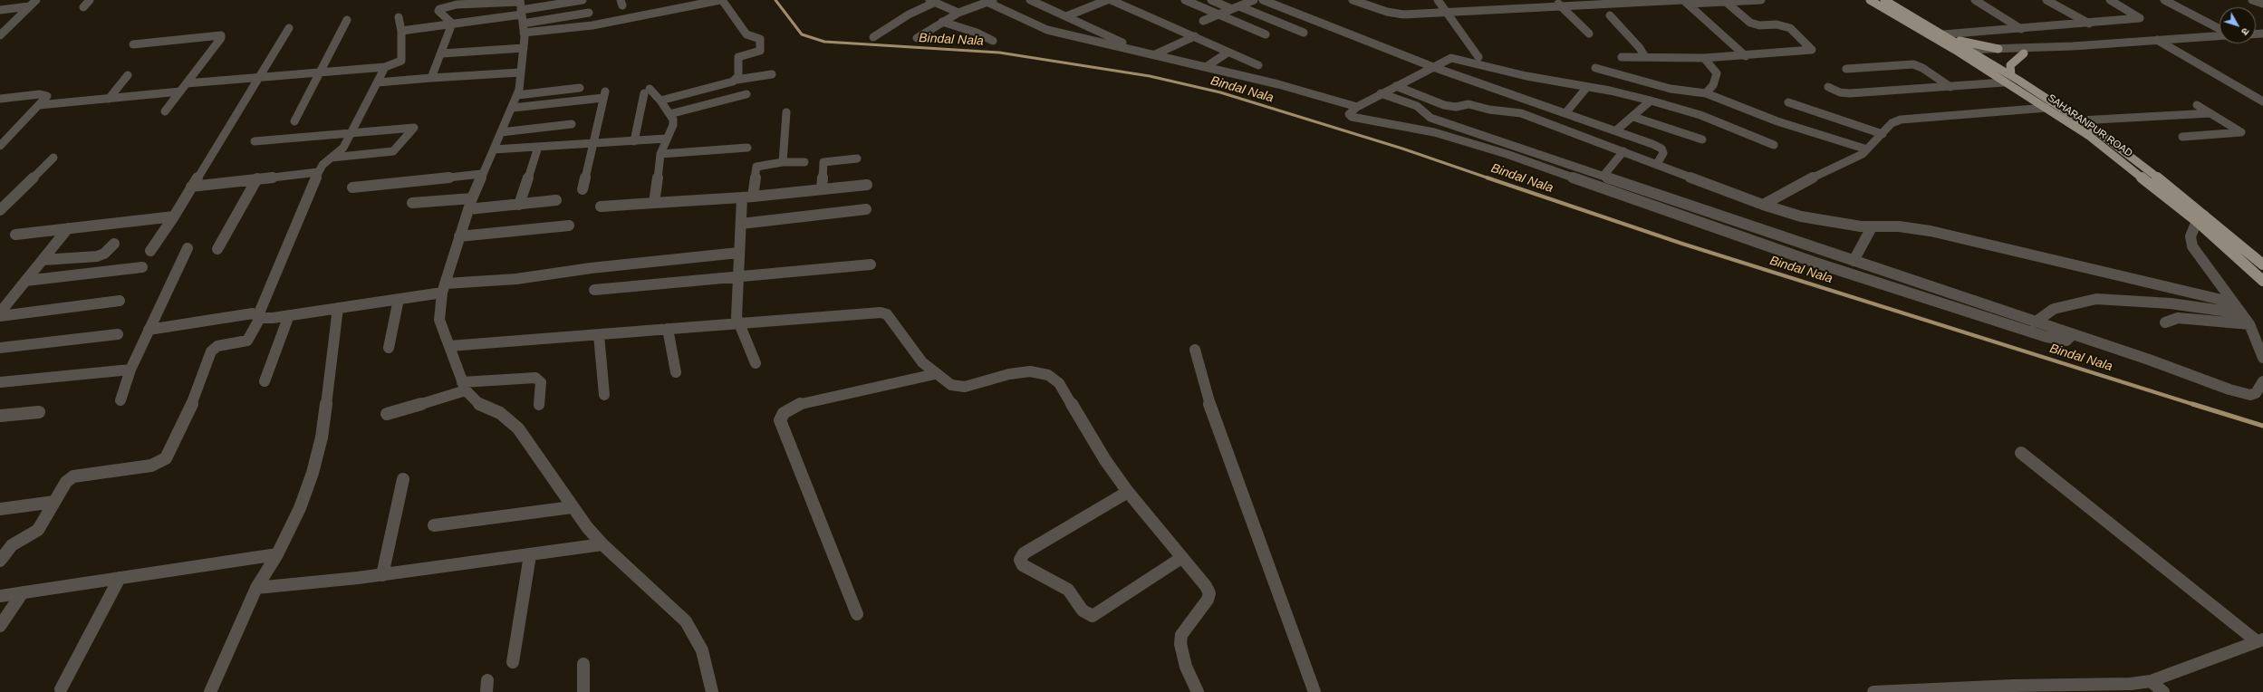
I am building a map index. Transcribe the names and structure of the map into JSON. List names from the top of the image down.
{
  "streets": {
    "main road": ["SAHARANPUR ROAD"]
  },
  "water": ["Bindal Nala"],
  "north": "bottom right"
}
